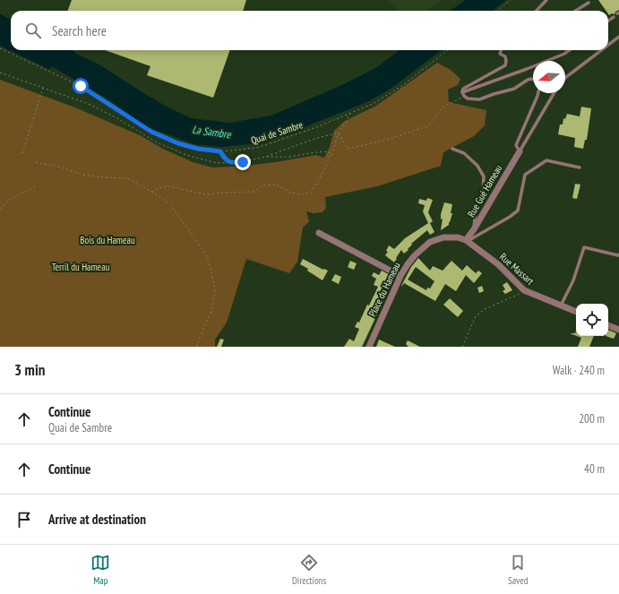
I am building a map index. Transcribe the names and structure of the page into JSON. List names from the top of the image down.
{
  "streets": {
    "street": ["Rue Gué Hameau", "Rue Massart", "Place du Hameau"],
    "path": ["Quai de Sambre"]
  },
  "crossings": [
    ["Rue Gué Hameau", "Rue Massart"],
    ["Rue Gué Hameau", "Place du Hameau"],
    ["Rue Massart", "Place du Hameau"]
  ],
  "water": ["La Sambre"],
  "parks": ["Bois du Hameau", "Terril du Hameau"],
  "north": "left",
  "page": {
    "search": "Search here",
    "heading": ["3 min", "Walk · 240 m"],
    "list": [
      ["Continue", "Quai de Sambre", "200 m"],
      ["Continue", "40 m"],
      "Arrive at destination"
    ],
    "nav": ["Map", "Directions", "Saved"]
  }
}
